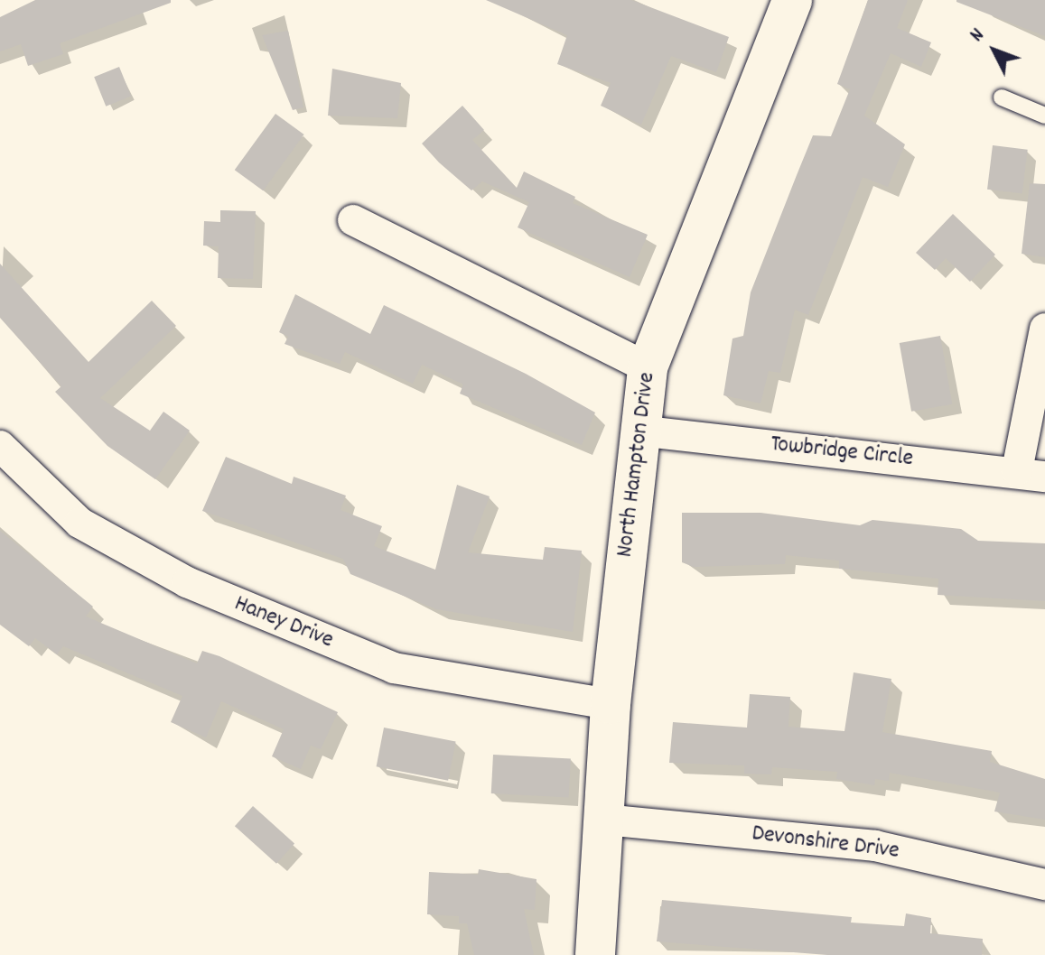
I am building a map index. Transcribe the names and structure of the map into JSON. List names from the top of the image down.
{
  "streets": {
    "street": [
      "Towbridge Circle",
      "North Hampton Drive",
      "Haney Drive",
      "Devonshire Drive"
    ]
  },
  "crossings": [
    ["Towbridge Circle", "North Hampton Drive"],
    ["North Hampton Drive", "Haney Drive"],
    ["North Hampton Drive", "Devonshire Drive"]
  ],
  "north": "top left"
}
